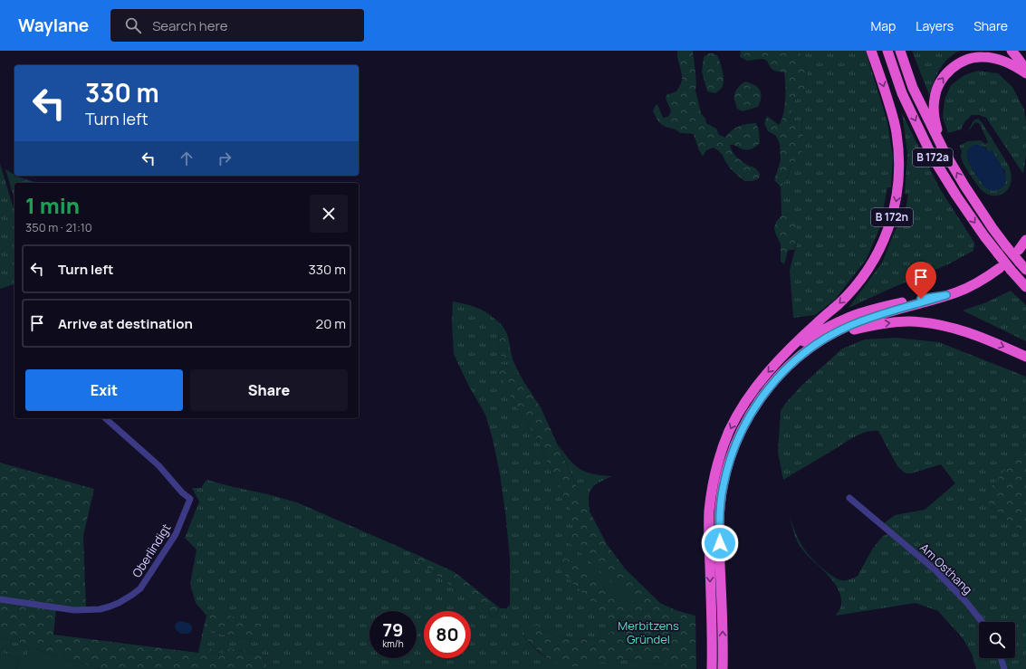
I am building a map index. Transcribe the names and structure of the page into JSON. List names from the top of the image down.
{
  "streets": {
    "highway": ["B 172a", "B 172n"],
    "street": ["Oberlindigt", "Am Osthang"]
  },
  "parks": ["Merbitzens Gründel"],
  "page": {
    "header": "Waylane",
    "search": "Search here",
    "nav": ["Map", "Layers", "Share"],
    "turn": ["330 m", "Turn left"],
    "heading": ["1 min", "350 m · 21:10"],
    "list": [
      {
        "name": "Turn left",
        "value": "330 m"
      },
      {
        "name": "Arrive at destination",
        "value": "20 m"
      }
    ],
    "buttons": ["Exit", "Share"],
    "speed": "79 km/h",
    "limit": "80"
  }
}
